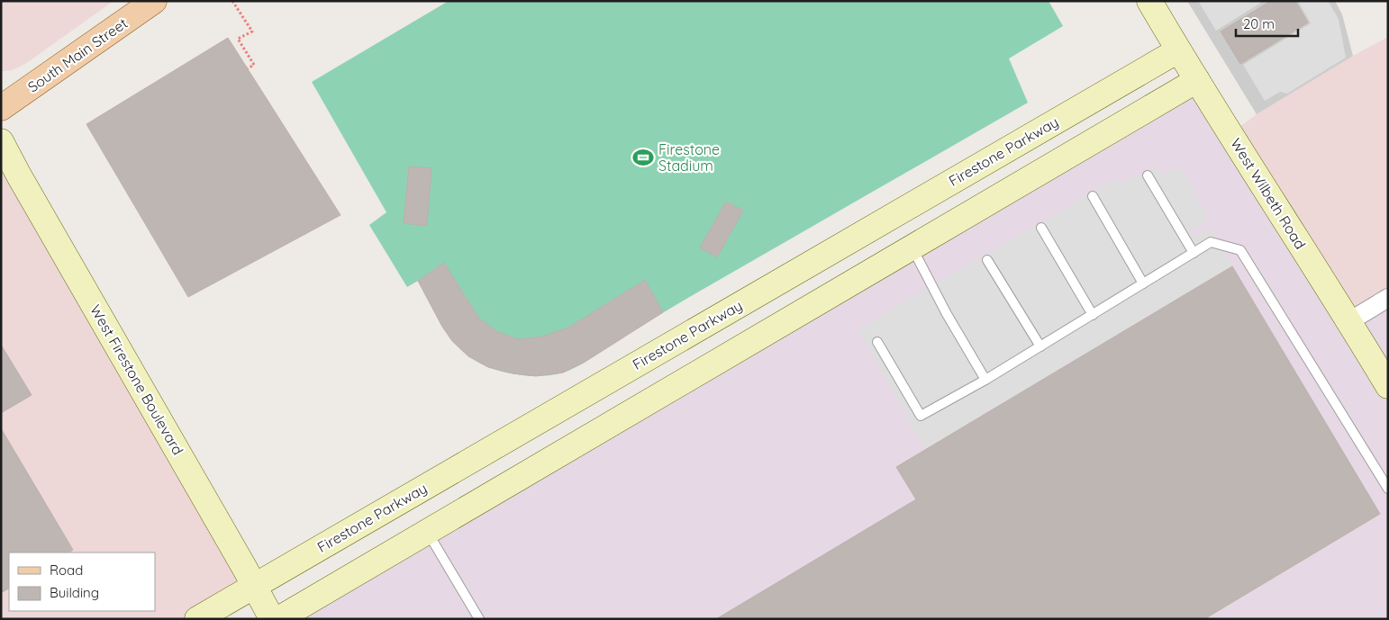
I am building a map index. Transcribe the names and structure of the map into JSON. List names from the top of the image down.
{
  "streets": {
    "main road": ["South Main Street"],
    "street": ["Firestone Parkway", "West Wilbeth Road", "West Firestone Boulevard"]
  },
  "crossings": [
    ["Firestone Parkway", "West Wilbeth Road"],
    ["Firestone Parkway", "West Firestone Boulevard"]
  ],
  "places": {
    "sports": ["Firestone Stadium"]
  },
  "legend": ["Road", "Building"],
  "scale_bar": "20 m"
}
